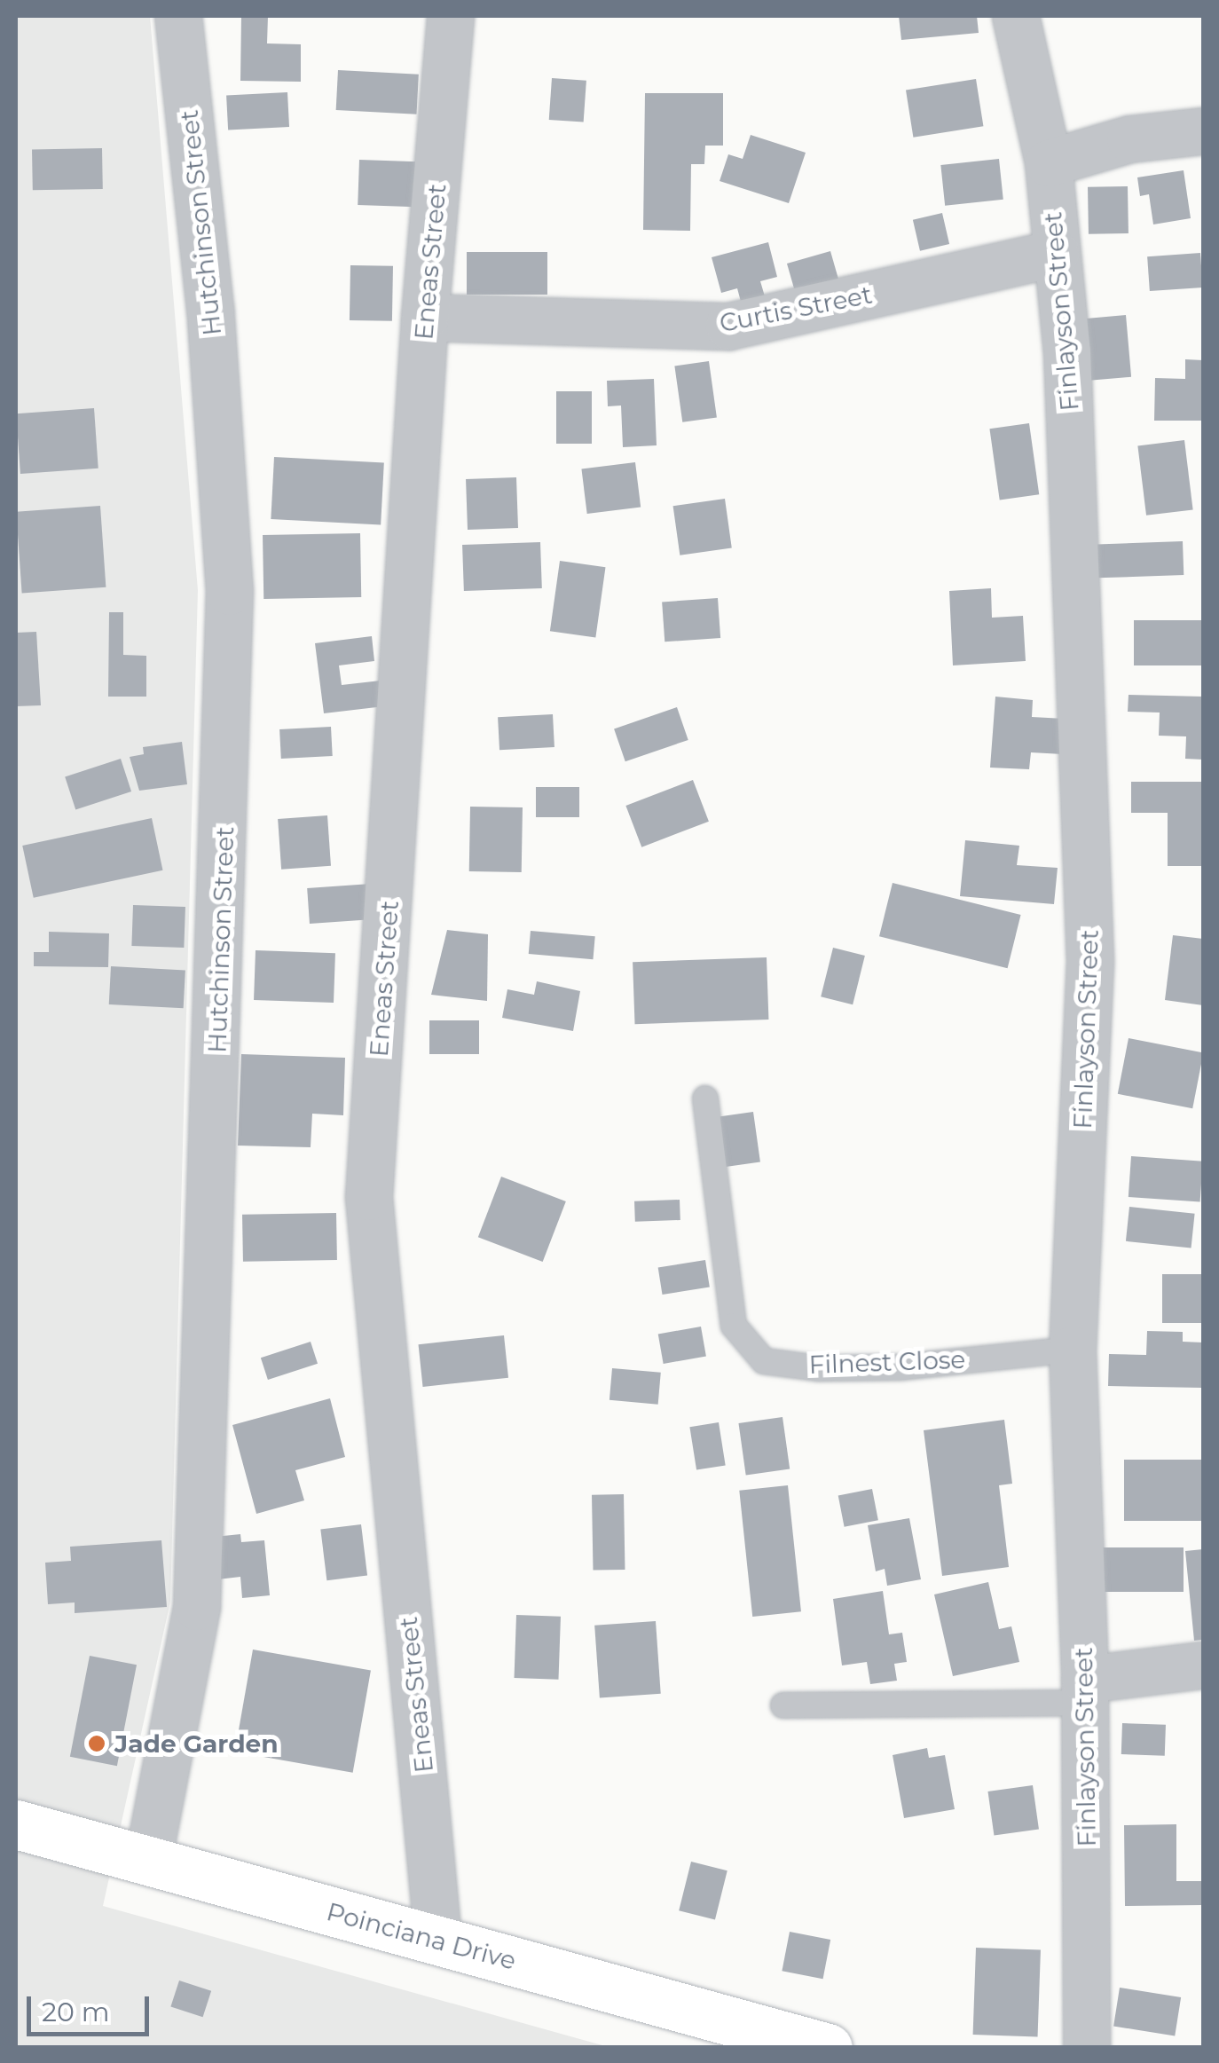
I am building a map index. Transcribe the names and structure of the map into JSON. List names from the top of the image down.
{
  "streets": {
    "main road": ["Poinciana Drive"],
    "street": [
      "Hutchinson Street",
      "Eneas Street",
      "Curtis Street",
      "Finlayson Street"
    ],
    "lane": ["Filnest Close"]
  },
  "crossings": [
    ["Hutchinson Street", "Poinciana Drive"],
    ["Eneas Street", "Curtis Street"],
    ["Eneas Street", "Poinciana Drive"],
    ["Curtis Street", "Finlayson Street"],
    ["Finlayson Street", "Filnest Close"]
  ],
  "places": ["Jade Garden"],
  "scale_bar": "20 m"
}
